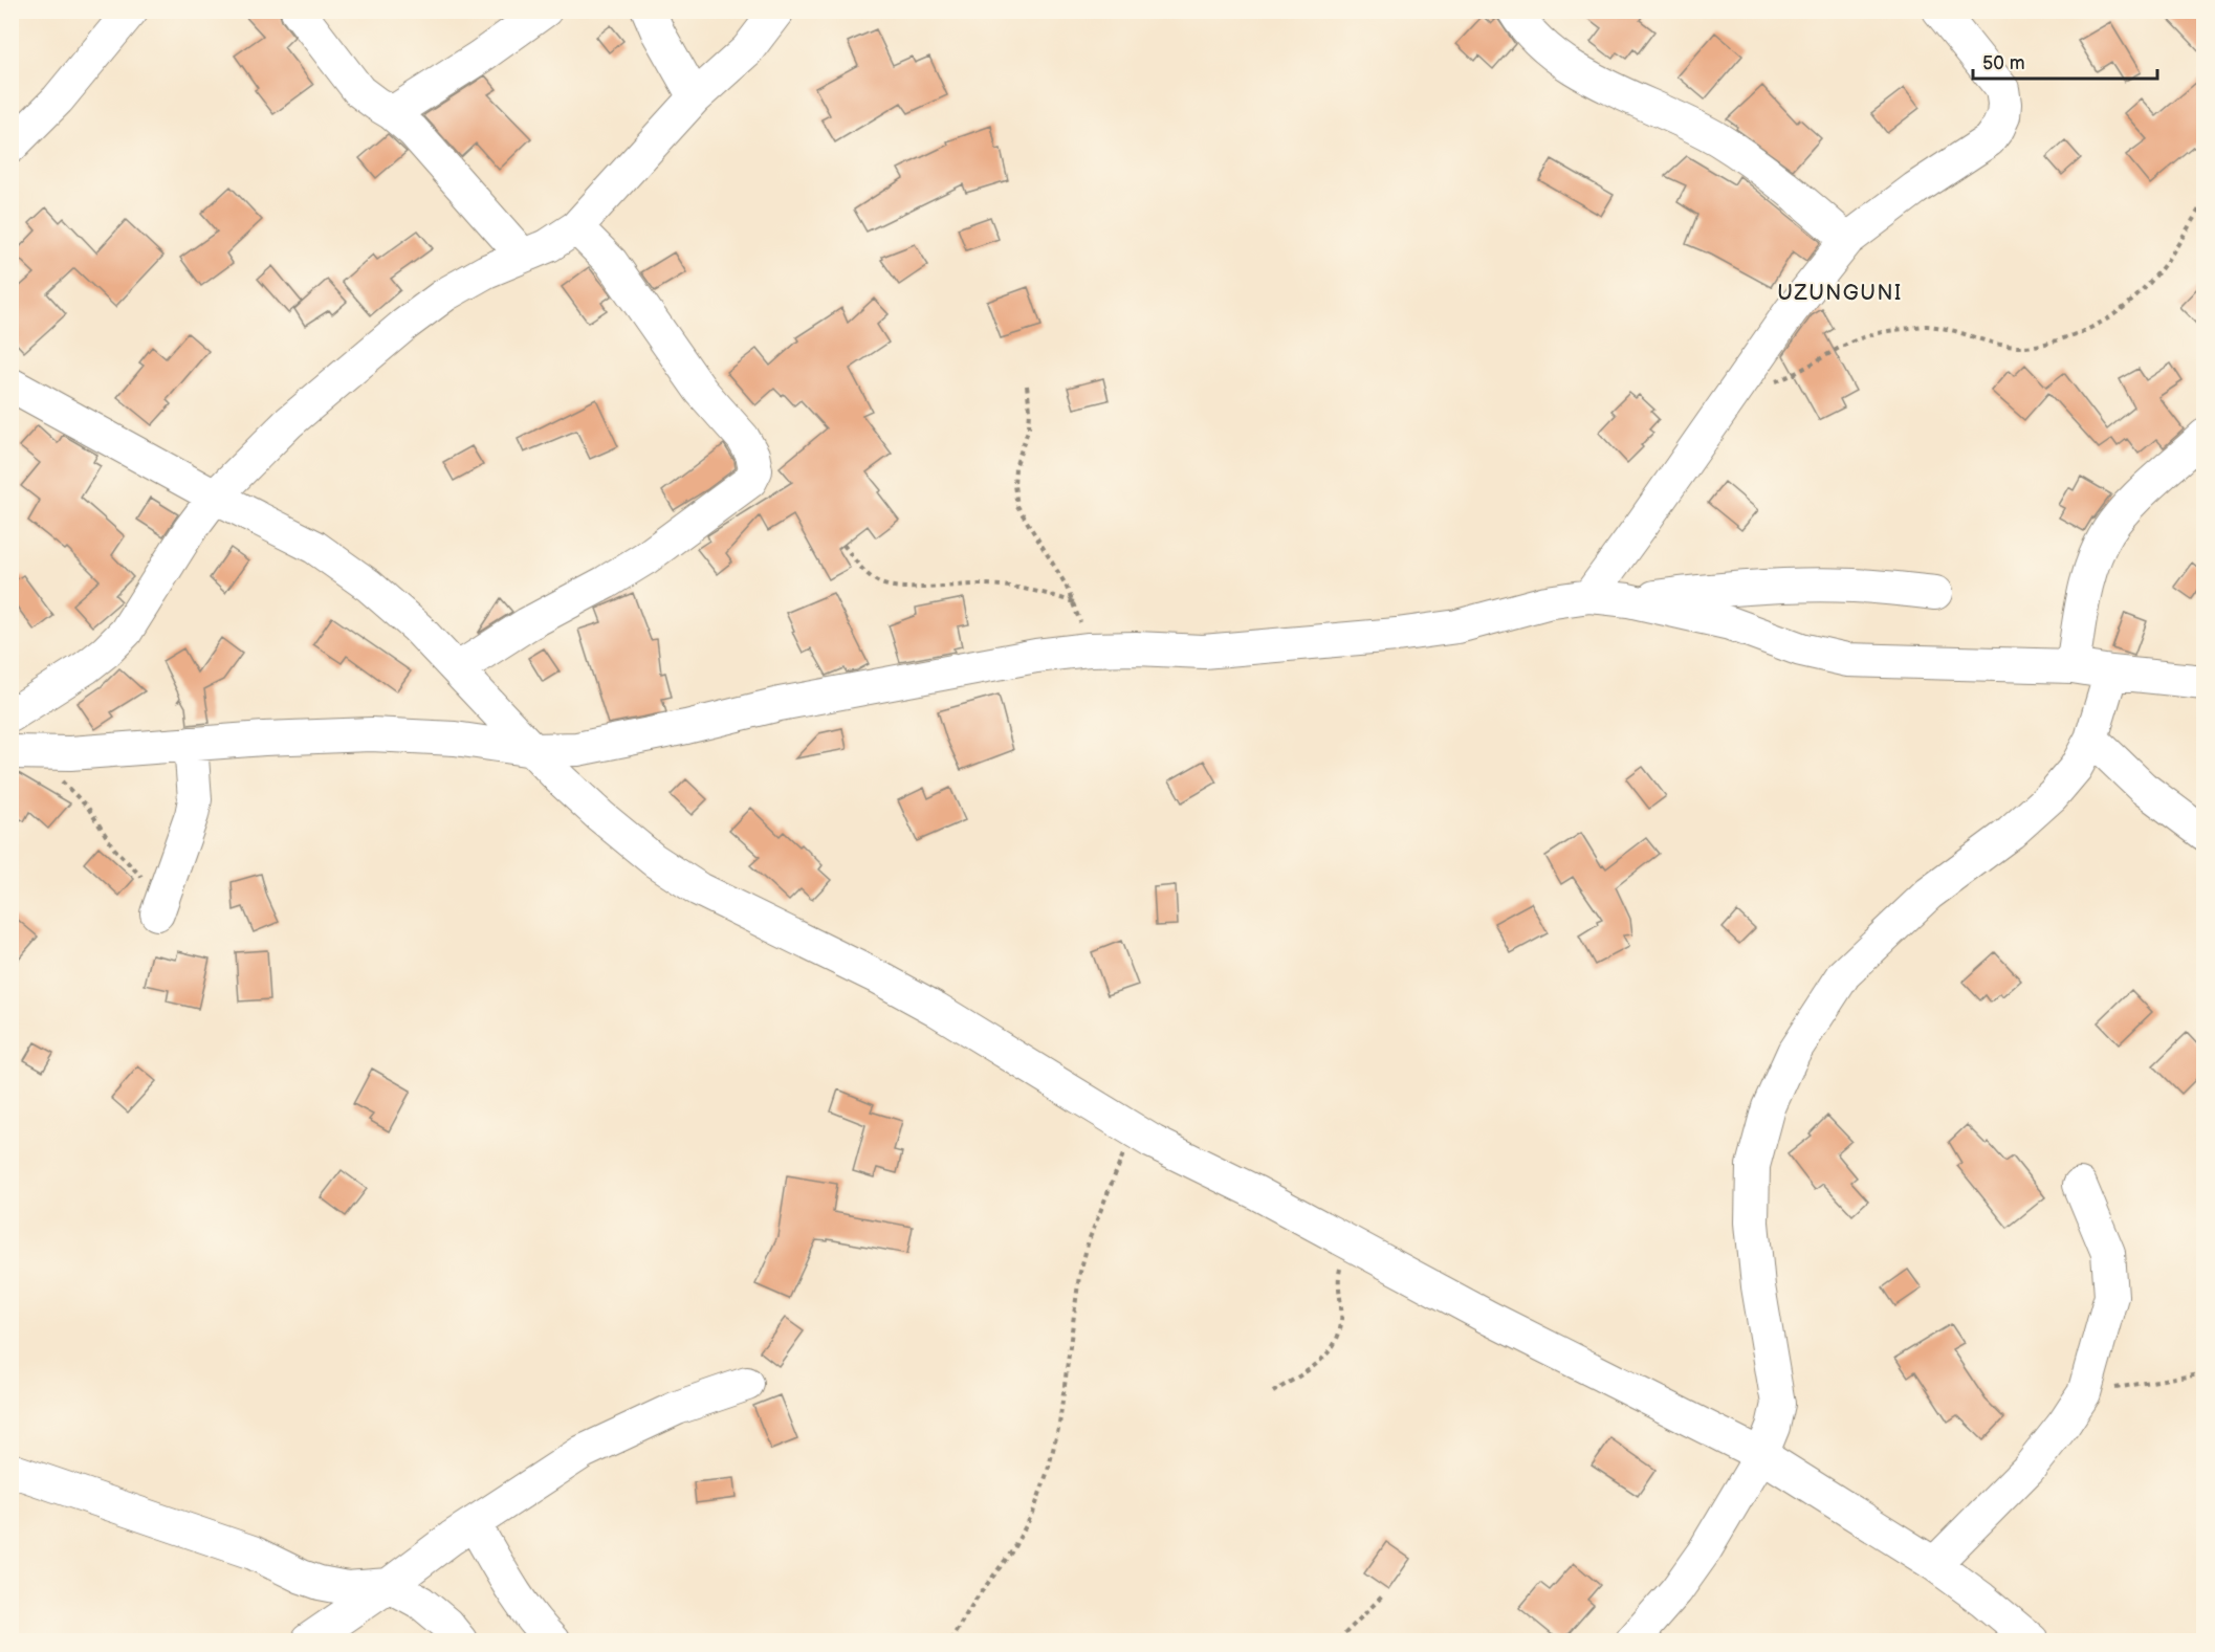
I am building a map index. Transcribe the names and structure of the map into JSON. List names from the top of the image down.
{
  "districts": ["UZUNGUNI"],
  "scale_bar": "50 m"
}
